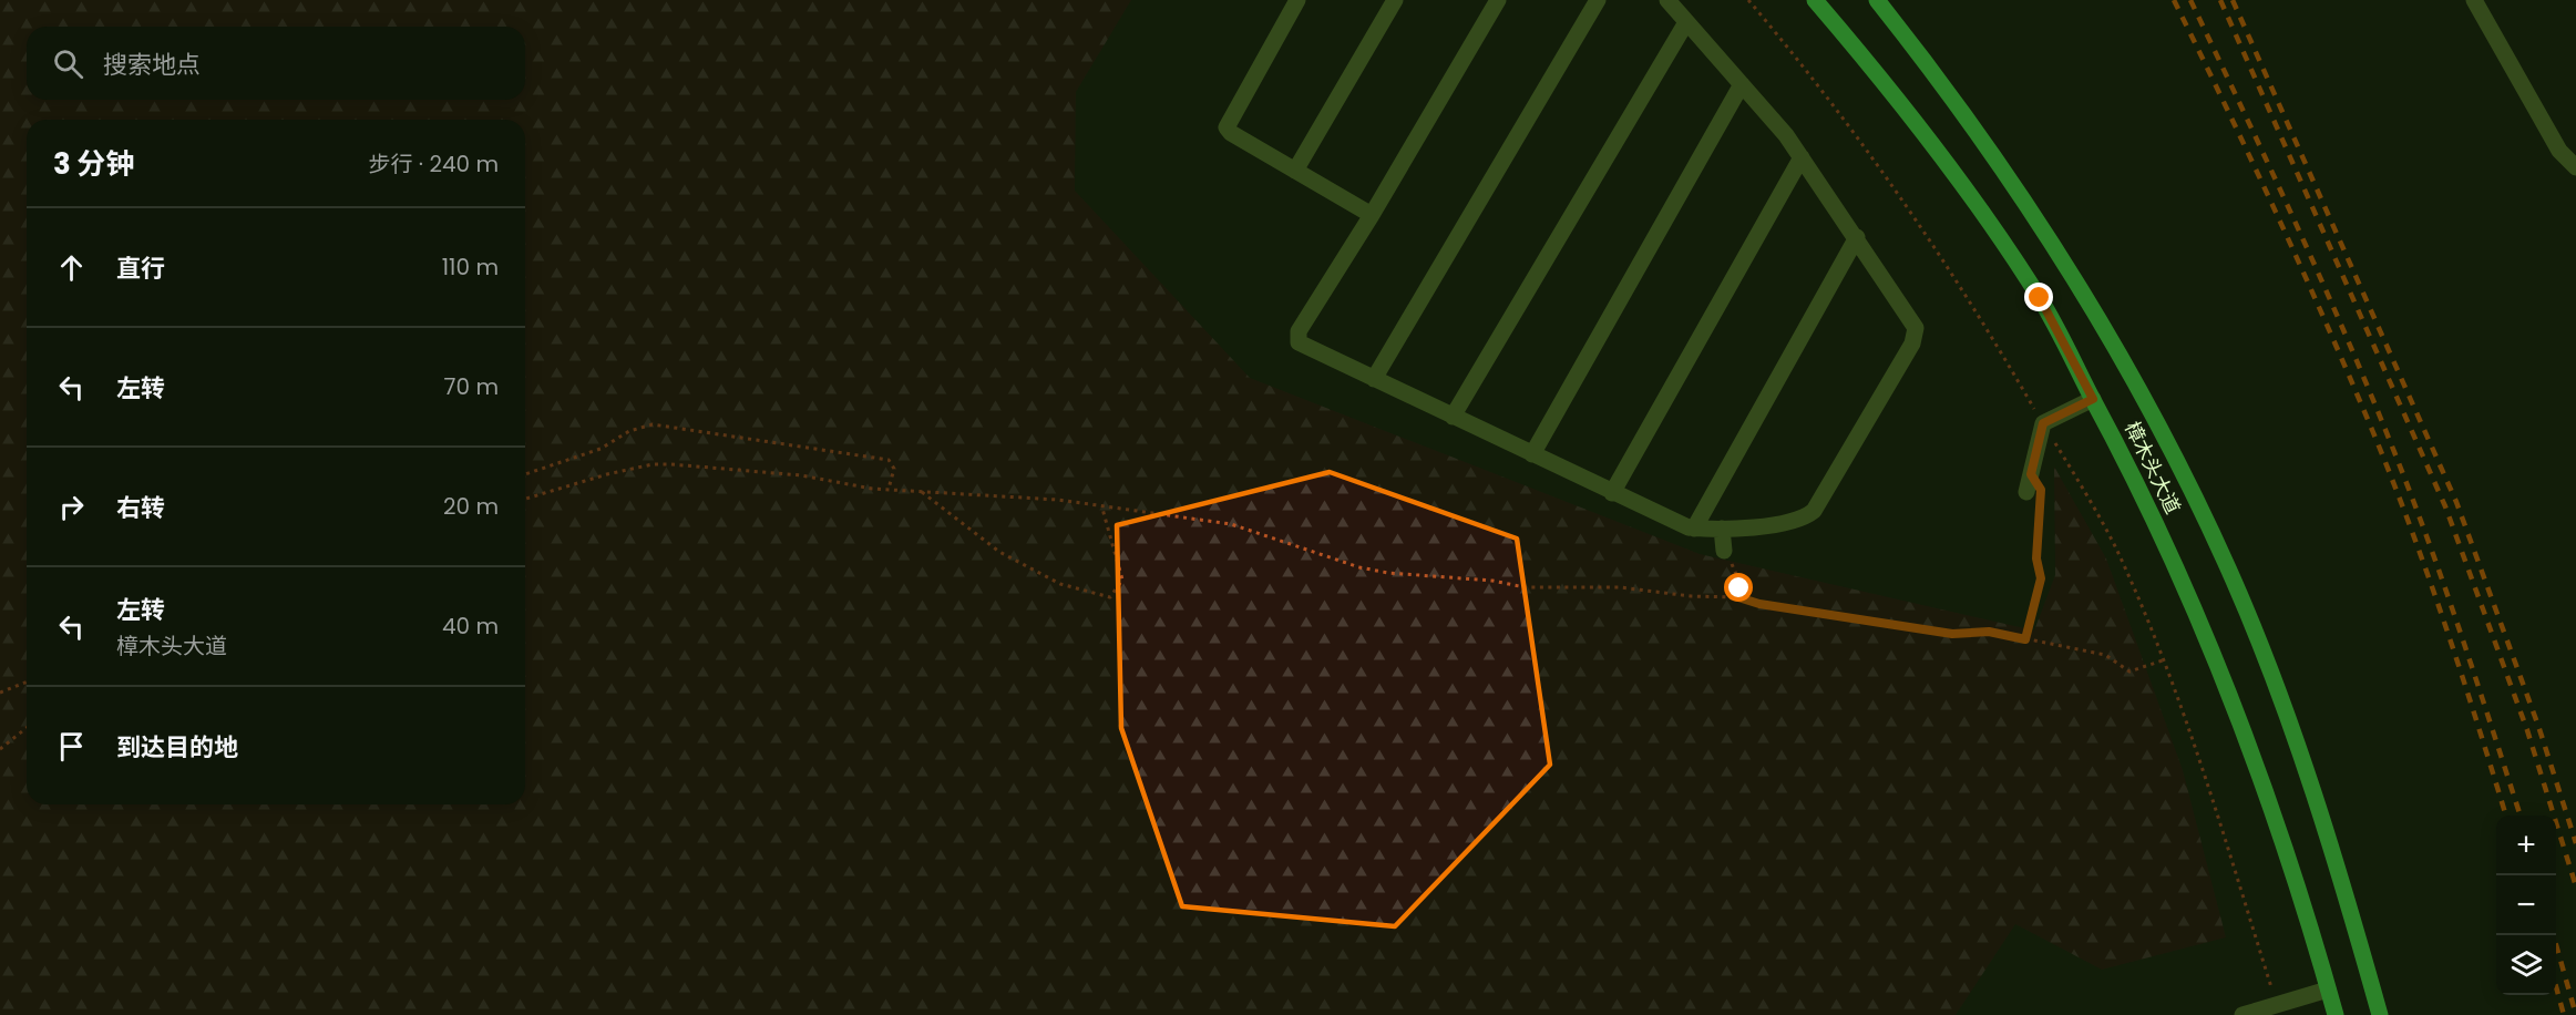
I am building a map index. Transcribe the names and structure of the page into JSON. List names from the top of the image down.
{
  "streets": {
    "main road": ["樟木头大道"]
  },
  "page": {
    "search": "搜索地点",
    "heading": ["3 分钟", "步行 · 240 m"],
    "list": [
      ["直行", "110 m"],
      ["左转", "70 m"],
      ["右转", "20 m"],
      ["左转", "樟木头大道", "40 m"],
      "到达目的地"
    ],
    "map_buttons": ["+", "−"]
  }
}
